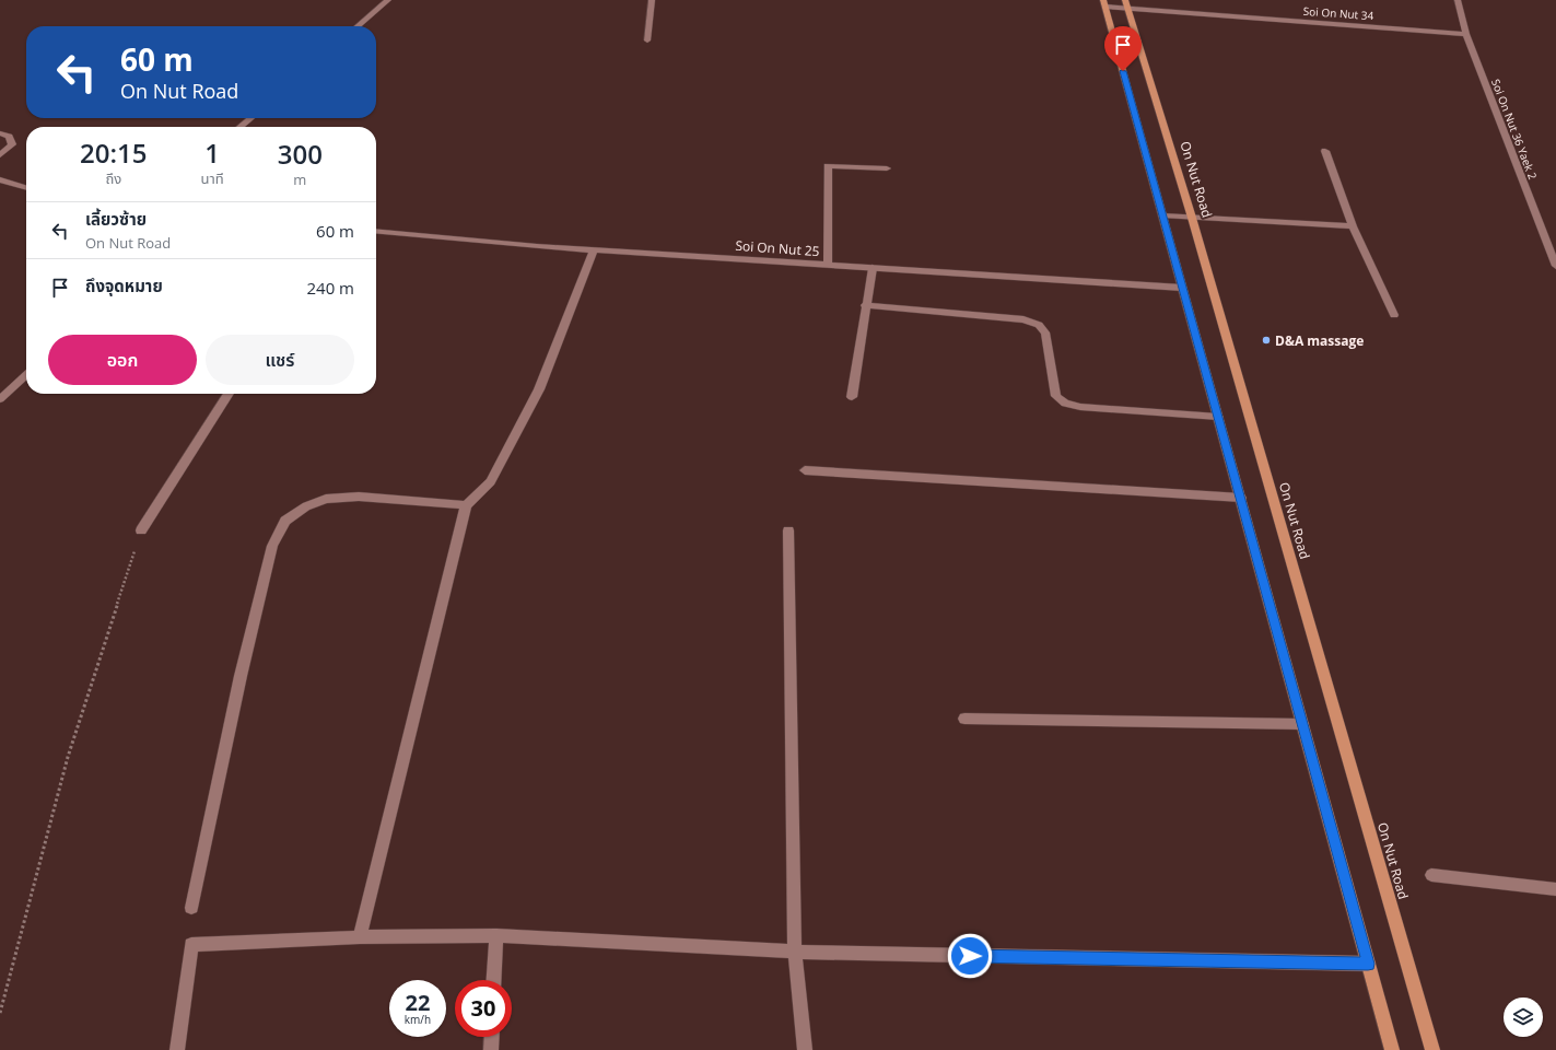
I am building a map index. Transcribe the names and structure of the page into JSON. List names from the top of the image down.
{
  "streets": {
    "main road": ["On Nut Road"],
    "street": ["Soi On Nut 34", "Soi On Nut 36 Yaek 2", "Soi On Nut 25"]
  },
  "crossings": [
    ["Soi On Nut 34", "Soi On Nut 36 Yaek 2"],
    ["Soi On Nut 34", "On Nut Road"]
  ],
  "places": ["D&A massage"],
  "page": {
    "turn": ["60 m", "On Nut Road"],
    "eta": [
      "20:15",
      "ถึง",
      "1",
      "นาที",
      "300",
      "m"
    ],
    "list": [
      {
        "name": "เลี้ยวซ้าย",
        "note": "On Nut Road",
        "value": "60 m"
      },
      {
        "name": "ถึงจุดหมาย",
        "value": "240 m"
      }
    ],
    "buttons": ["ออก", "แชร์"],
    "speed": "22 km/h",
    "limit": "30"
  }
}
